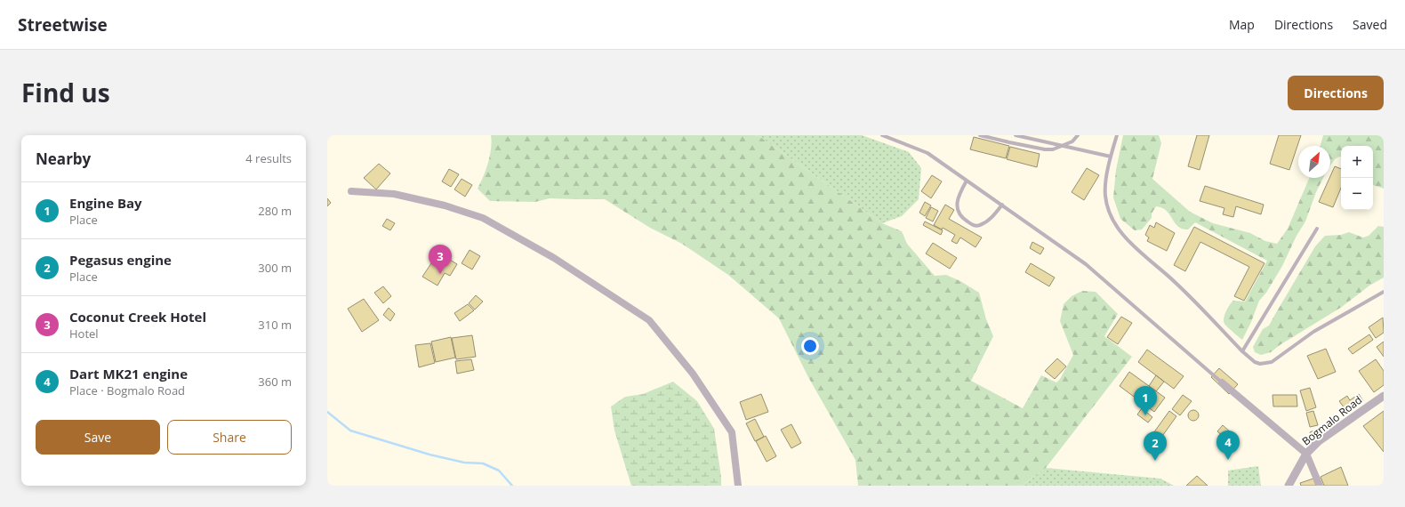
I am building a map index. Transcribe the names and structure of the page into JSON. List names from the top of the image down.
{
  "streets": {
    "street": ["Bogmalo Road"]
  },
  "north": "top right",
  "page": {
    "header": "Streetwise",
    "nav": ["Map", "Directions", "Saved"],
    "title": "Find us",
    "buttons": [
      "Directions",
      ["Save", "Share"]
    ],
    "heading": ["Nearby", "4 results"],
    "map_buttons": ["+", "−"],
    "list": [
      {
        "mark": "1",
        "name": "Engine Bay",
        "note": "Place",
        "value": "280 m"
      },
      {
        "mark": "2",
        "name": "Pegasus engine",
        "note": "Place",
        "value": "300 m"
      },
      {
        "mark": "3",
        "name": "Coconut Creek Hotel",
        "note": "Hotel",
        "value": "310 m"
      },
      {
        "mark": "4",
        "name": "Dart MK21 engine",
        "note": "Place · Bogmalo Road",
        "value": "360 m"
      }
    ],
    "pins": [
      "3",
      "1",
      "4",
      "2"
    ]
  }
}
